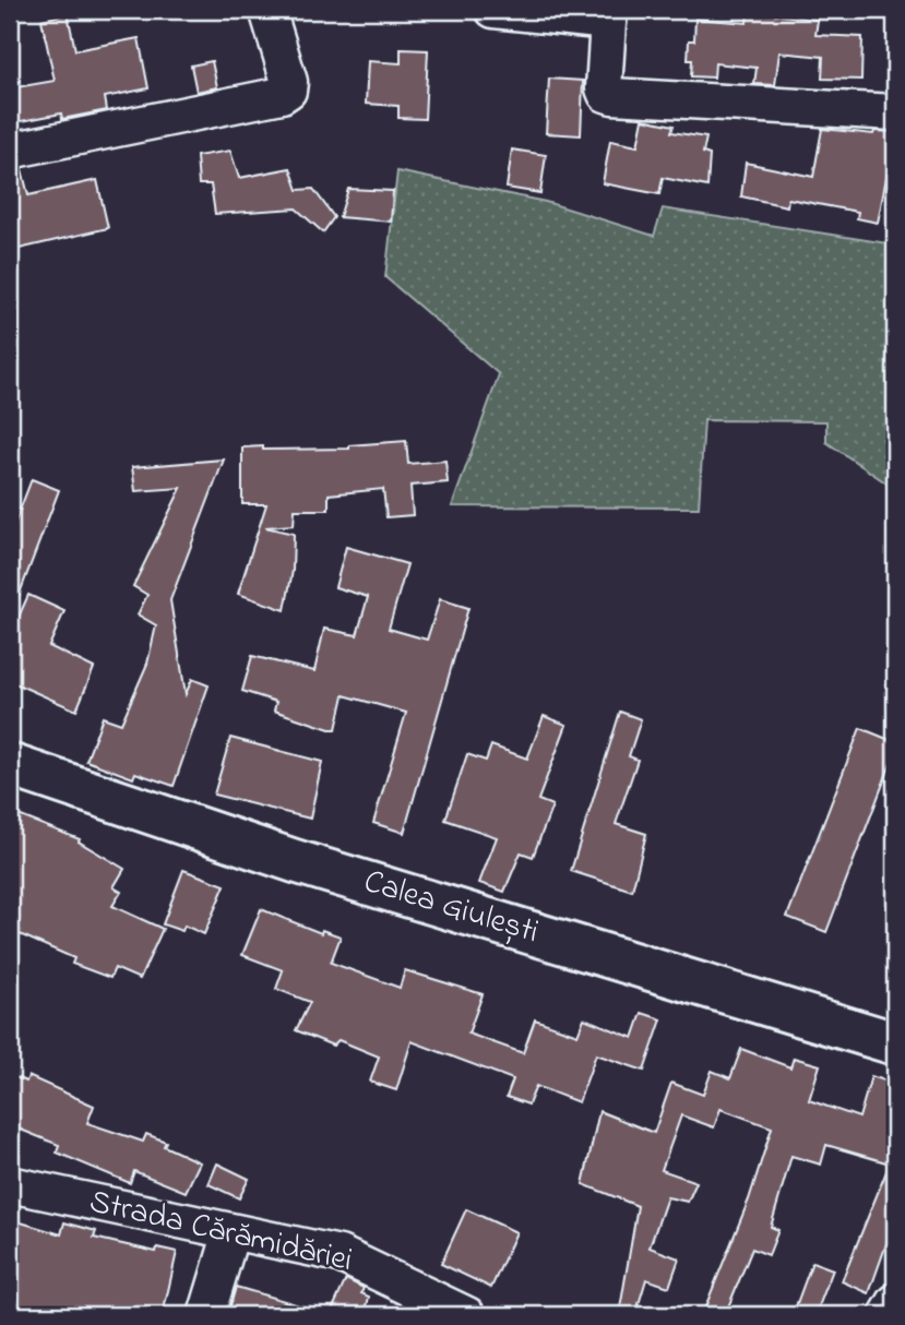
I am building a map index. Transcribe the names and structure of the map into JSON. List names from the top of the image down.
{
  "streets": {
    "main road": ["Calea Giulești"],
    "street": ["Strada Cărămidăriei"]
  }
}
